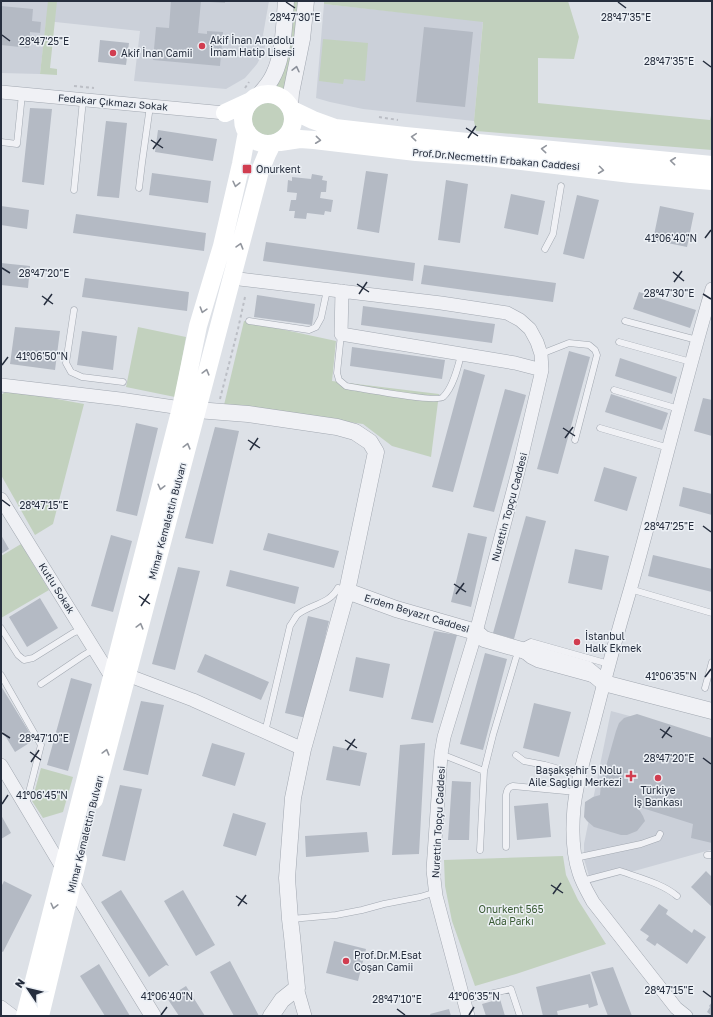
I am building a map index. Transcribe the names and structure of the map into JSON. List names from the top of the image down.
{
  "streets": {
    "main road": ["Prof.Dr.Necmettin Erbakan Caddesi", "Mimar Kemalettin Bulvarı"],
    "street": [
      "Fedakar Çıkmazı Sokak",
      "Nurettin Topçu Caddesi",
      "Kutlu Sokak",
      "Erdem Beyazıt Caddesi"
    ]
  },
  "crossings": [
    ["Nurettin Topçu Caddesi", "Erdem Beyazıt Caddesi"],
    ["Mimar Kemalettin Bulvarı", "Kutlu Sokak"]
  ],
  "parks": ["Onurkent 565 Ada Parkı"],
  "places": {
    "other": [
      "Akif İnan Anadolu İmam Hatip Lisesi",
      "Akif İnan Camii",
      "İstanbul Halk Ekmek",
      "Türkiye İş Bankası",
      "Prof.Dr.M.Esat Coşan Camii"
    ],
    "transit": ["Onurkent"],
    "health": ["Başakşehir 5 Nolu Aile Sağlığı Merkezi"]
  },
  "north": "top left",
  "coordinates": [
    "28°47'30\"E",
    "28°47'35\"E",
    "28°47'25\"E",
    "41°06'40\"N",
    "28°47'20\"E",
    "41°06'50\"N",
    "28°47'15\"E",
    "41°06'35\"N",
    "28°47'10\"E",
    "41°06'45\"N"
  ]
}
